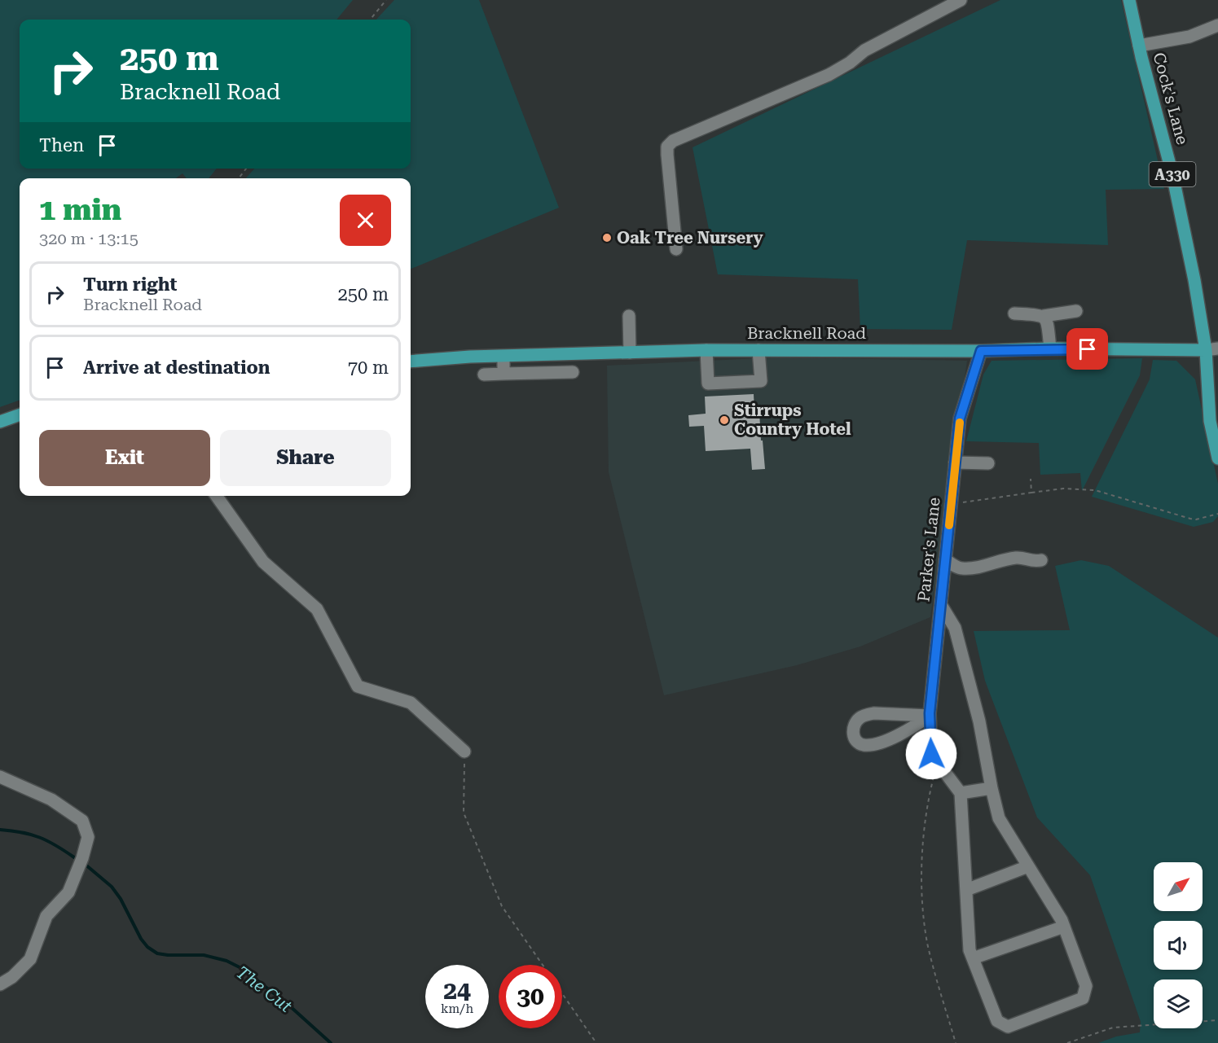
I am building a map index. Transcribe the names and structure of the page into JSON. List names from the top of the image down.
{
  "streets": {
    "main road": ["Cock's Lane", "A330", "Bracknell Road"],
    "street": ["Parker's Lane"]
  },
  "crossings": [
    ["Cock's Lane", "A330"],
    ["Cock's Lane", "Bracknell Road"],
    ["A330", "Bracknell Road"],
    ["Bracknell Road", "Parker's Lane"]
  ],
  "water": ["The Cut"],
  "places": ["Oak Tree Nursery", "Stirrups Country Hotel"],
  "north": "top right",
  "page": {
    "turn": ["250 m", "Bracknell Road"],
    "then": "Then",
    "heading": ["1 min", "320 m · 13:15"],
    "list": [
      {
        "name": "Turn right",
        "note": "Bracknell Road",
        "value": "250 m"
      },
      {
        "name": "Arrive at destination",
        "value": "70 m"
      }
    ],
    "buttons": ["Exit", "Share"],
    "speed": "24 km/h",
    "limit": "30"
  }
}
